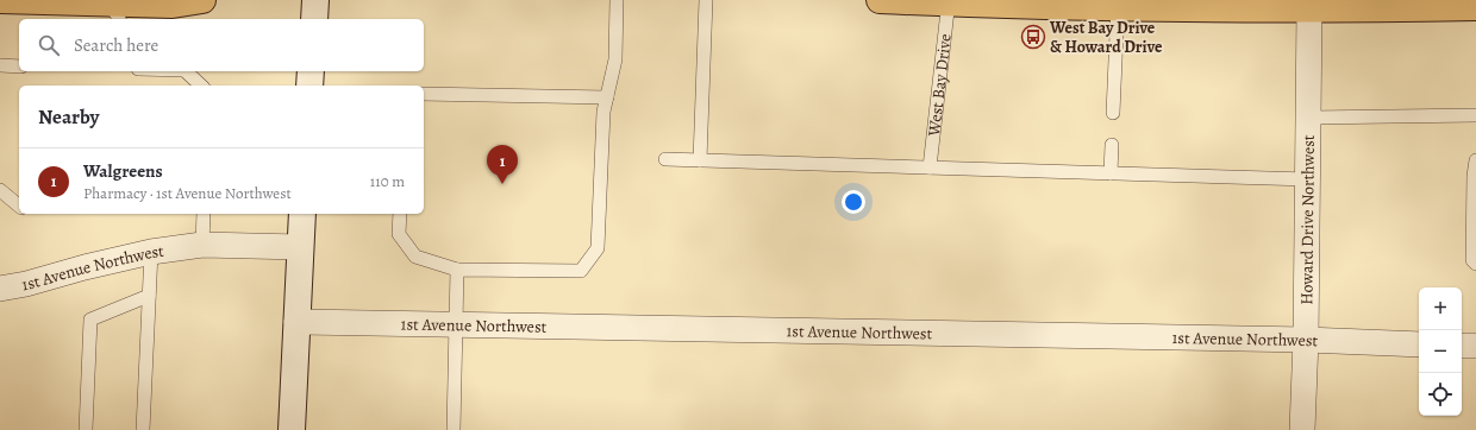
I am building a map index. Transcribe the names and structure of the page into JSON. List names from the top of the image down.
{
  "streets": {
    "street": ["Howard Drive Northwest", "1st Avenue Northwest"],
    "lane": ["West Bay Drive"]
  },
  "crossings": [
    ["Howard Drive Northwest", "1st Avenue Northwest"]
  ],
  "places": {
    "bus stop": ["West Bay Drive & Howard Drive"]
  },
  "page": {
    "search": "Search here",
    "heading": "Nearby",
    "pins": "1",
    "list": [
      {
        "mark": "1",
        "name": "Walgreens",
        "note": "Pharmacy · 1st Avenue Northwest",
        "value": "110 m"
      }
    ],
    "map_buttons": ["+", "−"]
  }
}
